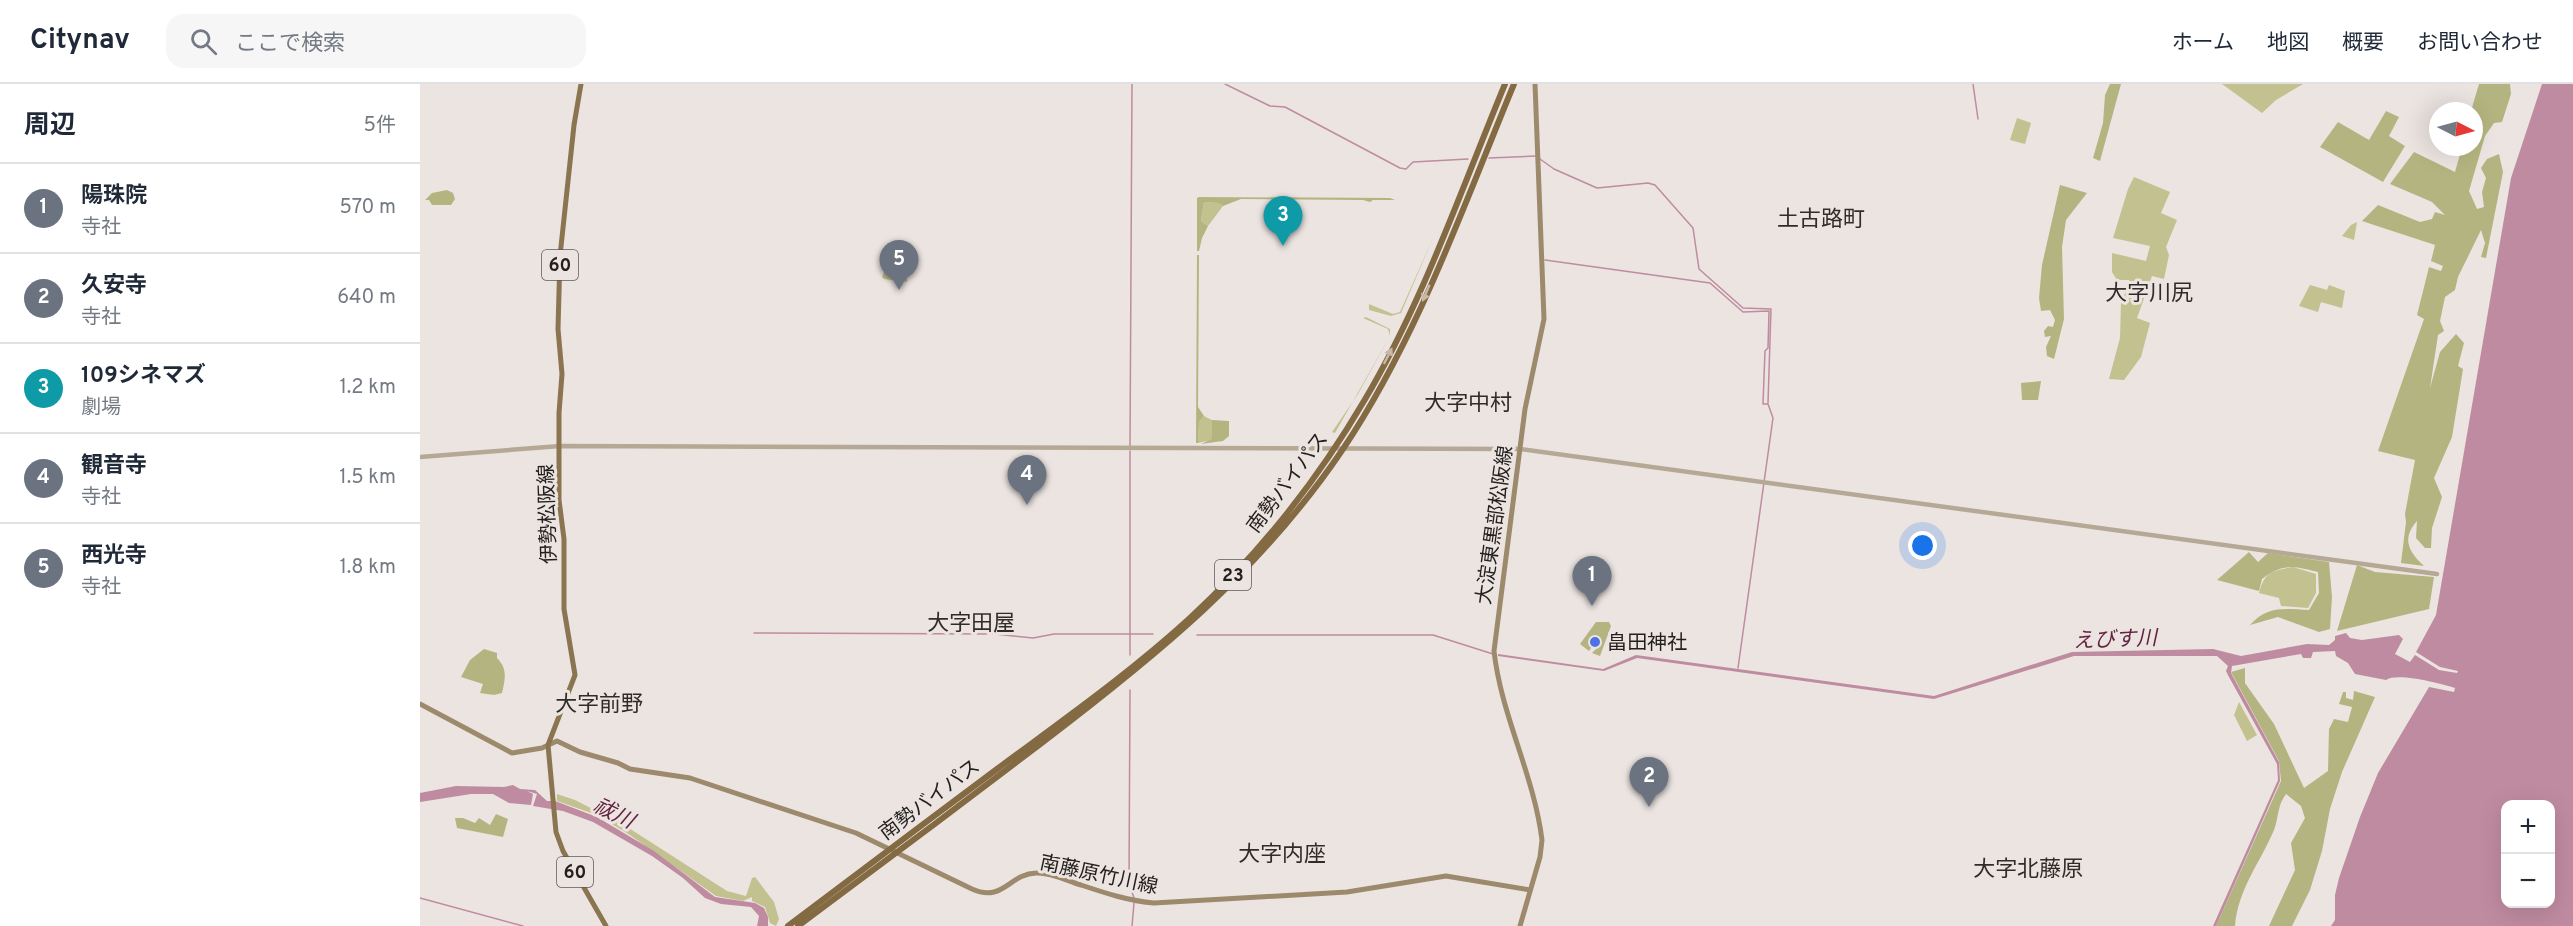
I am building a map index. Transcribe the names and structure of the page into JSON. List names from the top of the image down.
{
  "streets": {
    "highway": ["南勢バイパス", "23"],
    "main road": [
      "60",
      "伊勢松阪線",
      "大淀東黒部松阪線",
      "南藤原竹川線"
    ]
  },
  "crossings": [
    ["南勢バイパス", "南藤原竹川線"],
    ["伊勢松阪線", "南藤原竹川線"],
    ["大淀東黒部松阪線", "南藤原竹川線"]
  ],
  "districts": [
    "土古路町",
    "大字川尻",
    "大字中村",
    "大字田屋",
    "大字前野",
    "大字内座",
    "大字北藤原"
  ],
  "water": ["えびす川", "祓川"],
  "places": ["畠田神社"],
  "north": "right",
  "page": {
    "header": "Citynav",
    "search": "ここで検索",
    "nav": [
      "ホーム",
      "地図",
      "概要",
      "お問い合わせ"
    ],
    "heading": ["周辺", "5件"],
    "list": [
      {
        "mark": "1",
        "name": "陽珠院",
        "note": "寺社",
        "value": "570 m"
      },
      {
        "mark": "2",
        "name": "久安寺",
        "note": "寺社",
        "value": "640 m"
      },
      {
        "mark": "3",
        "name": "109シネマズ",
        "note": "劇場",
        "value": "1.2 km"
      },
      {
        "mark": "4",
        "name": "観音寺",
        "note": "寺社",
        "value": "1.5 km"
      },
      {
        "mark": "5",
        "name": "西光寺",
        "note": "寺社",
        "value": "1.8 km"
      }
    ],
    "pins": [
      "3",
      "5",
      "4",
      "1",
      "2"
    ],
    "map_buttons": ["+", "−"]
  }
}
